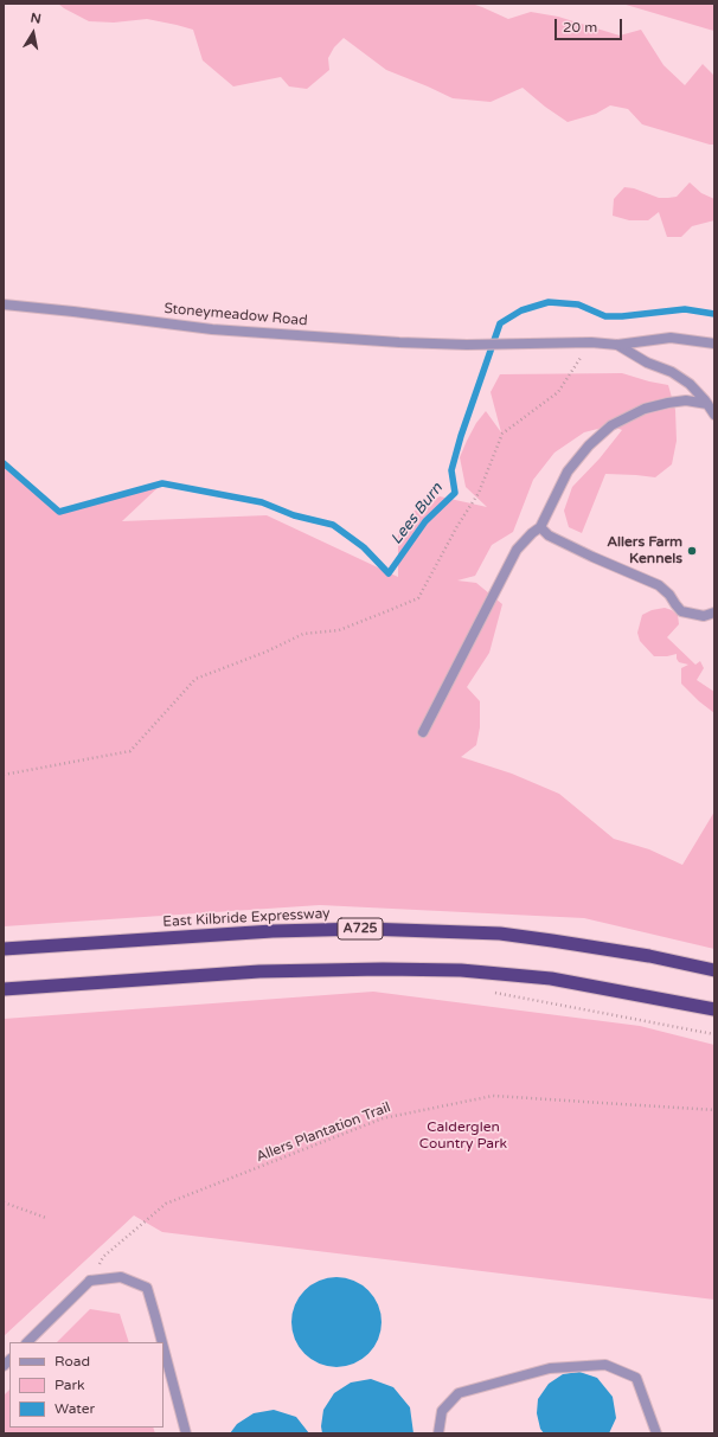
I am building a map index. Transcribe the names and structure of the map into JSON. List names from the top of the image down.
{
  "streets": {
    "highway": ["East Kilbride Expressway", "A725"],
    "street": ["Stoneymeadow Road"],
    "path": ["Allers Plantation Trail"]
  },
  "water": ["Lees Burn"],
  "parks": ["Calderglen Country Park"],
  "places": ["Allers Farm Kennels"],
  "legend": ["Road", "Park", "Water"],
  "scale_bar": "20 m",
  "north": "top"
}
